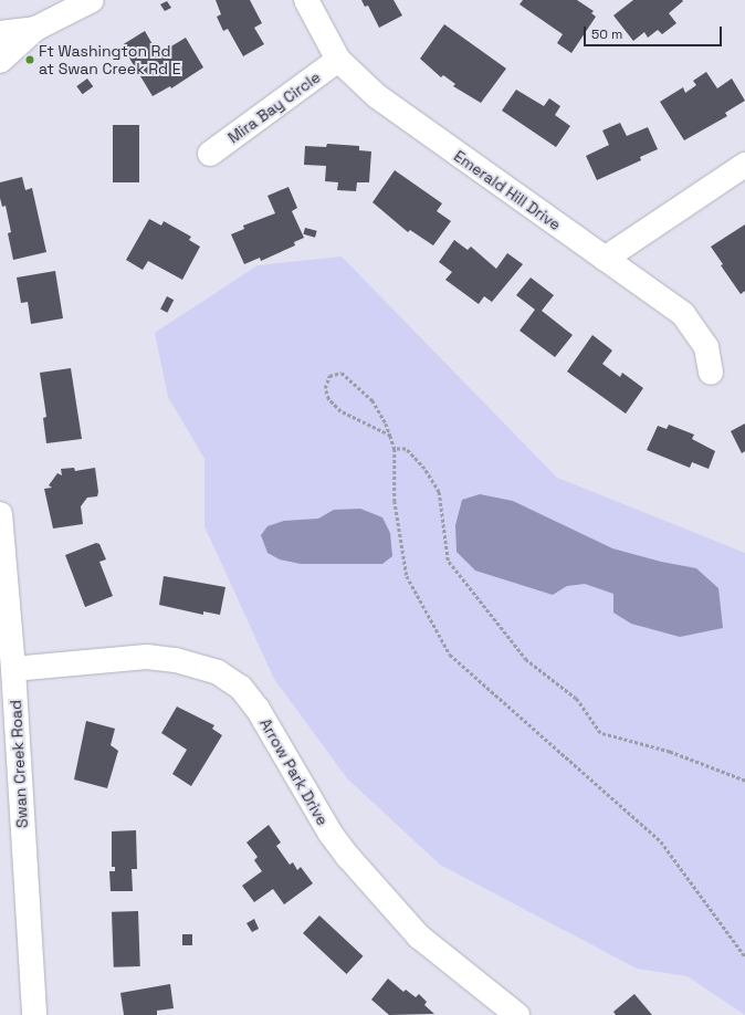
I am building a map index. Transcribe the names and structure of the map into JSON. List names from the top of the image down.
{
  "streets": {
    "street": [
      "Mira Bay Circle",
      "Emerald Hill Drive",
      "Swan Creek Road",
      "Arrow Park Drive"
    ]
  },
  "crossings": [
    ["Mira Bay Circle", "Emerald Hill Drive"],
    ["Swan Creek Road", "Arrow Park Drive"]
  ],
  "places": ["Ft Washington Rd at Swan Creek Rd E"],
  "scale_bar": "50 m"
}
